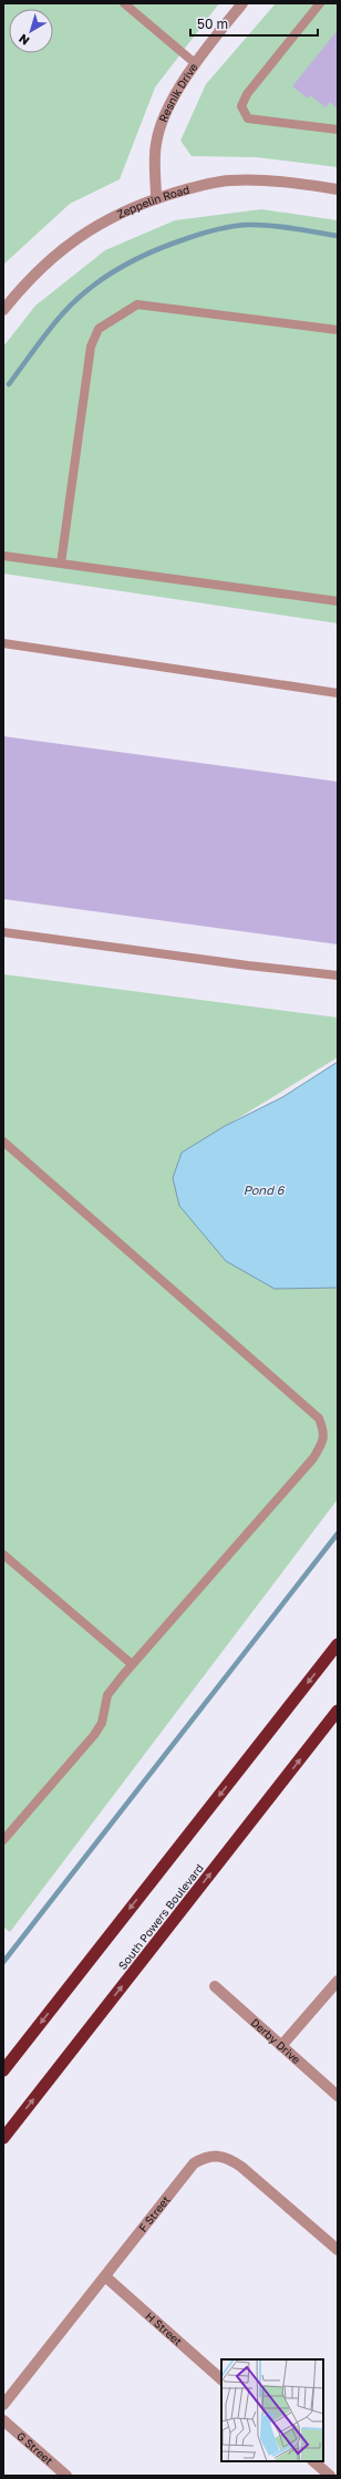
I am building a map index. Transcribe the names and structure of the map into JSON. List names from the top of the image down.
{
  "streets": {
    "highway": ["South Powers Boulevard"],
    "street": [
      "Resnik Drive",
      "Zeppelin Road",
      "Derby Drive",
      "F Street",
      "H Street",
      "G Street"
    ]
  },
  "crossings": [
    ["Resnik Drive", "Zeppelin Road"],
    ["F Street", "H Street"]
  ],
  "water": ["Pond 6"],
  "scale_bar": "50 m",
  "north": "bottom left"
}
